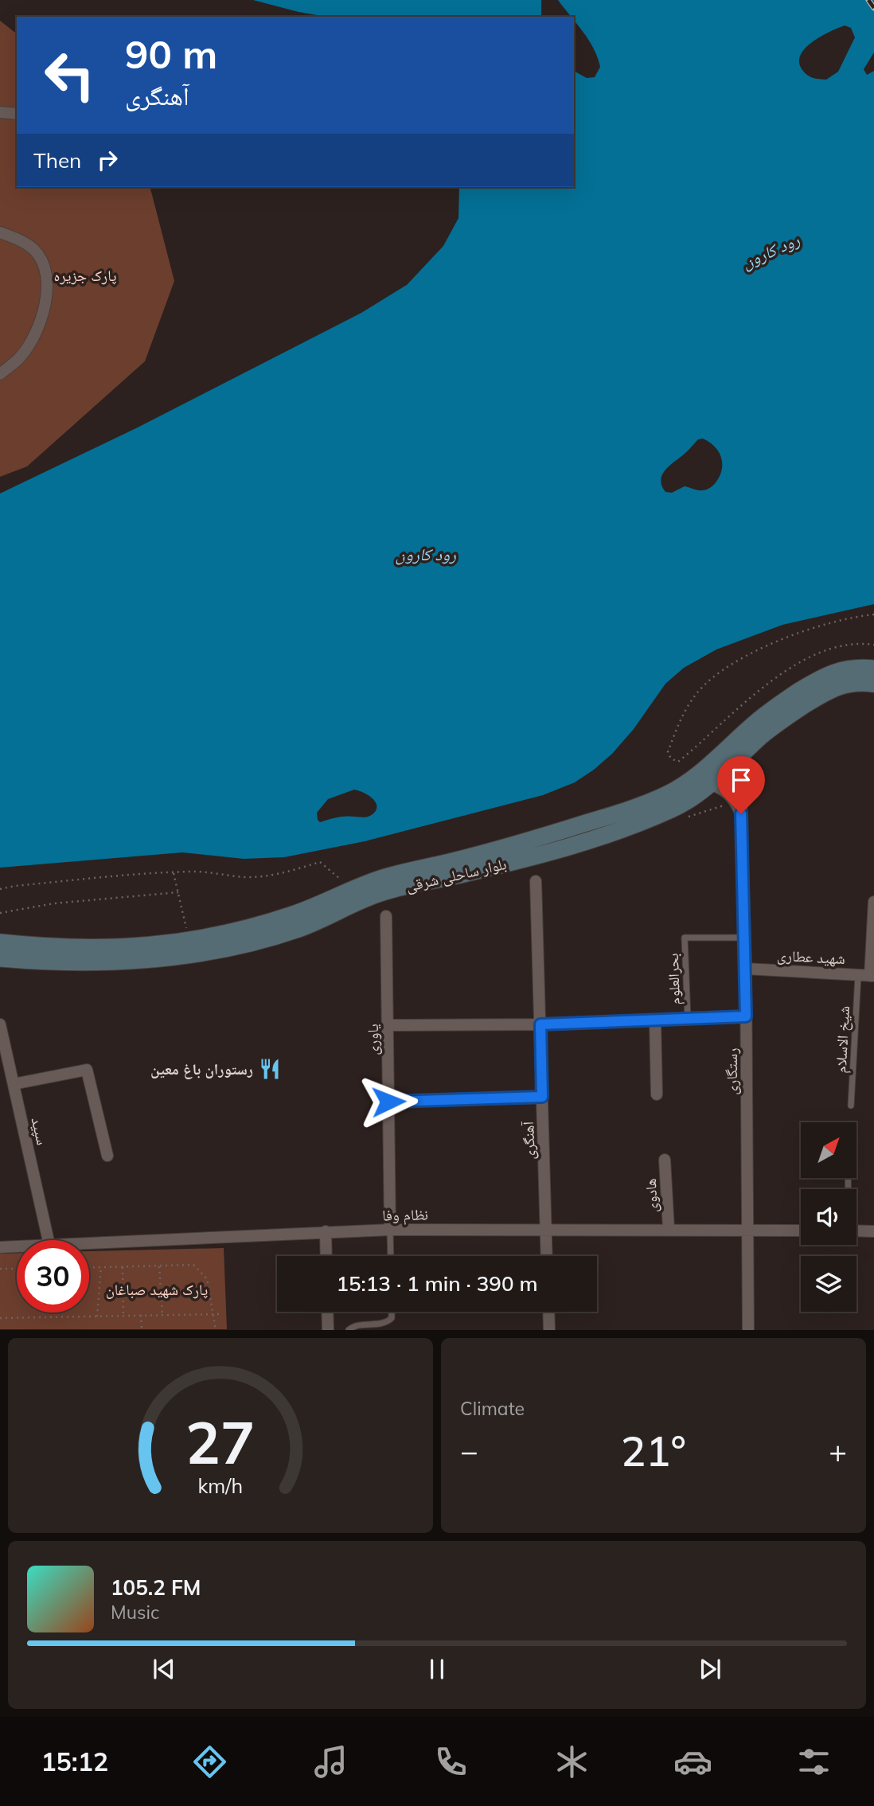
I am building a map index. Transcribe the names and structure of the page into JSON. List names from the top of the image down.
{
  "streets": {
    "main road": ["بلوار ساحلی شرقی"],
    "street": [
      "شهید عطاری",
      "یاوری",
      "رستگاری",
      "سپید",
      "آهنگری",
      "هادوی",
      "نظام وفا"
    ],
    "lane": ["بحرالعلوم", "شیخ الاسلام"]
  },
  "crossings": [
    ["بلوار ساحلی شرقی", "رستگاری"],
    ["شهید عطاری", "شیخ الاسلام"],
    ["شهید عطاری", "رستگاری"],
    ["بحرالعلوم", "رستگاری"],
    ["یاوری", "نظام وفا"],
    ["رستگاری", "نظام وفا"],
    ["آهنگری", "نظام وفا"],
    ["هادوی", "نظام وفا"]
  ],
  "water": ["رود کارون"],
  "parks": ["پارک جزیره", "پارک شهید صباغان"],
  "places": {
    "restaurant": ["رستوران باغ معین"]
  },
  "north": "top right",
  "page": {
    "turn": ["90 m", "آهنگری"],
    "then": "Then",
    "limit": "30",
    "trip": "15:13 · 1 min · 390 m",
    "tile": "Climate",
    "heat": ["−", "21°", "+"],
    "song": ["105.2 FM", "Music"],
    "tabs": "15:12",
    "gauge": ["27", "km/h"]
  }
}
